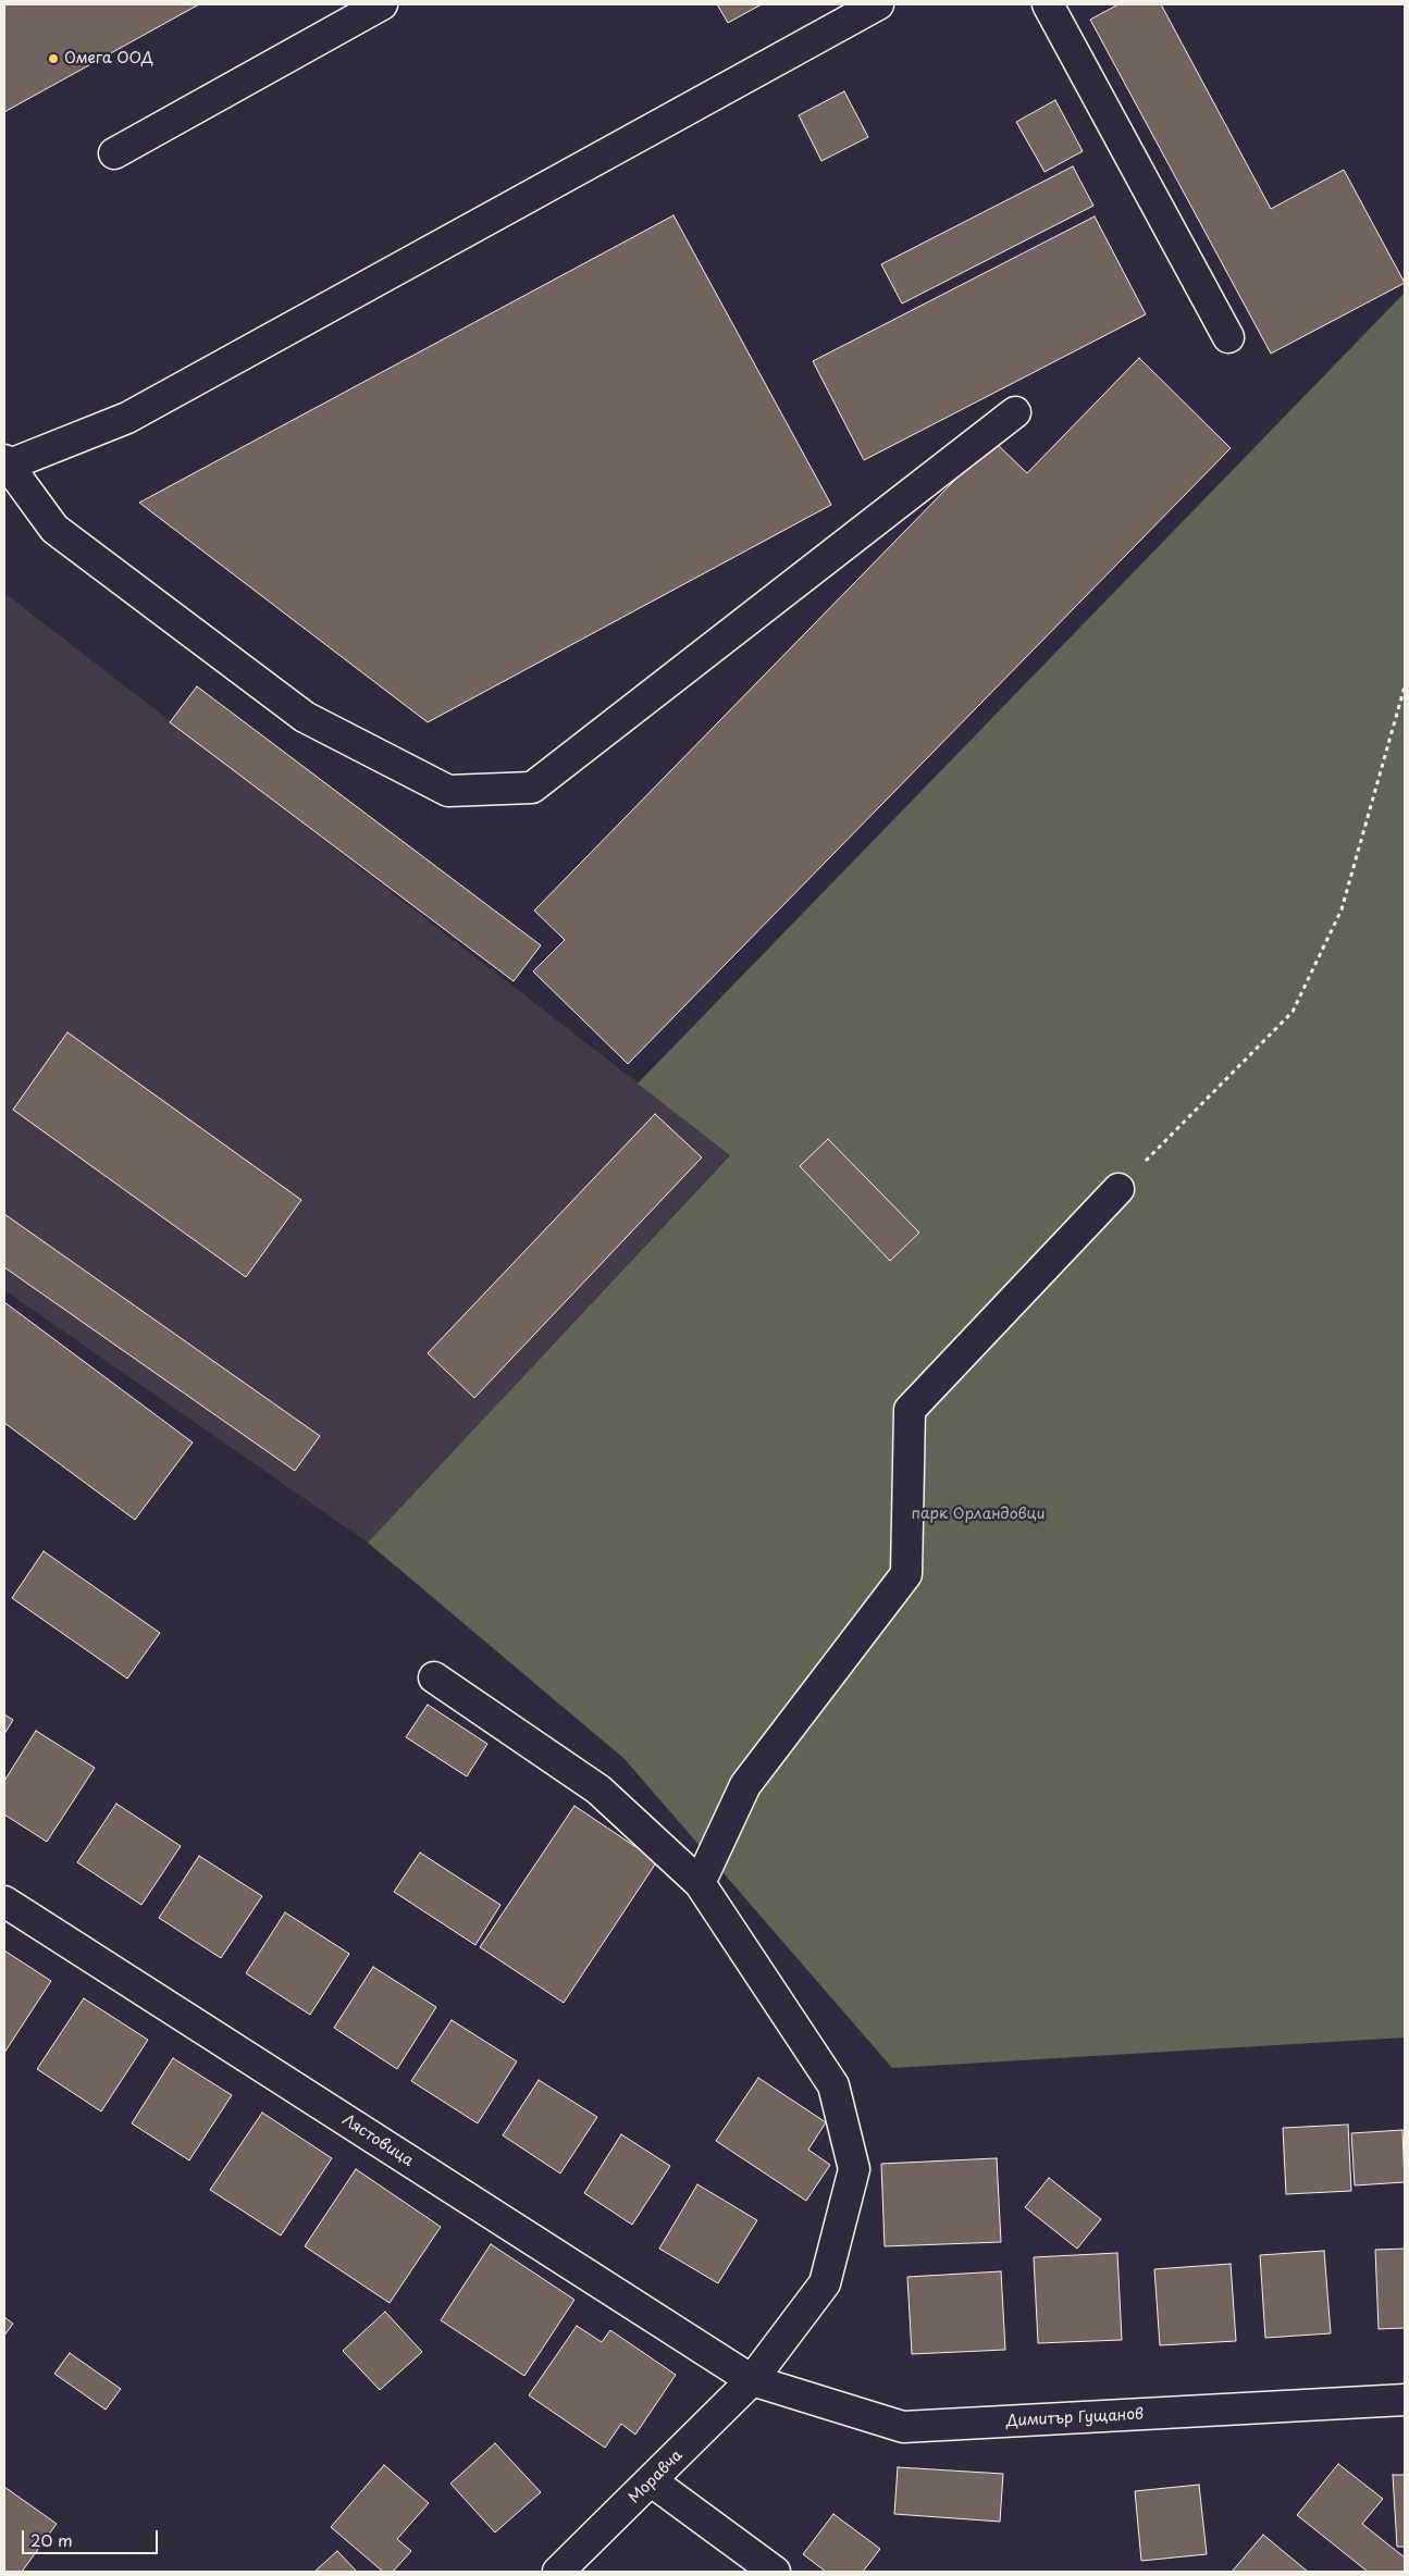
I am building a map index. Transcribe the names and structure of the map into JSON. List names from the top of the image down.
{
  "streets": {
    "street": ["Лястовица", "Димитър Гущанов", "Моравча"]
  },
  "crossings": [
    ["Лястовица", "Димитър Гущанов"],
    ["Лястовица", "Моравча"],
    ["Димитър Гущанов", "Моравча"]
  ],
  "parks": ["парк Орландовци"],
  "places": ["Омега ООД"],
  "scale_bar": "20 m"
}
